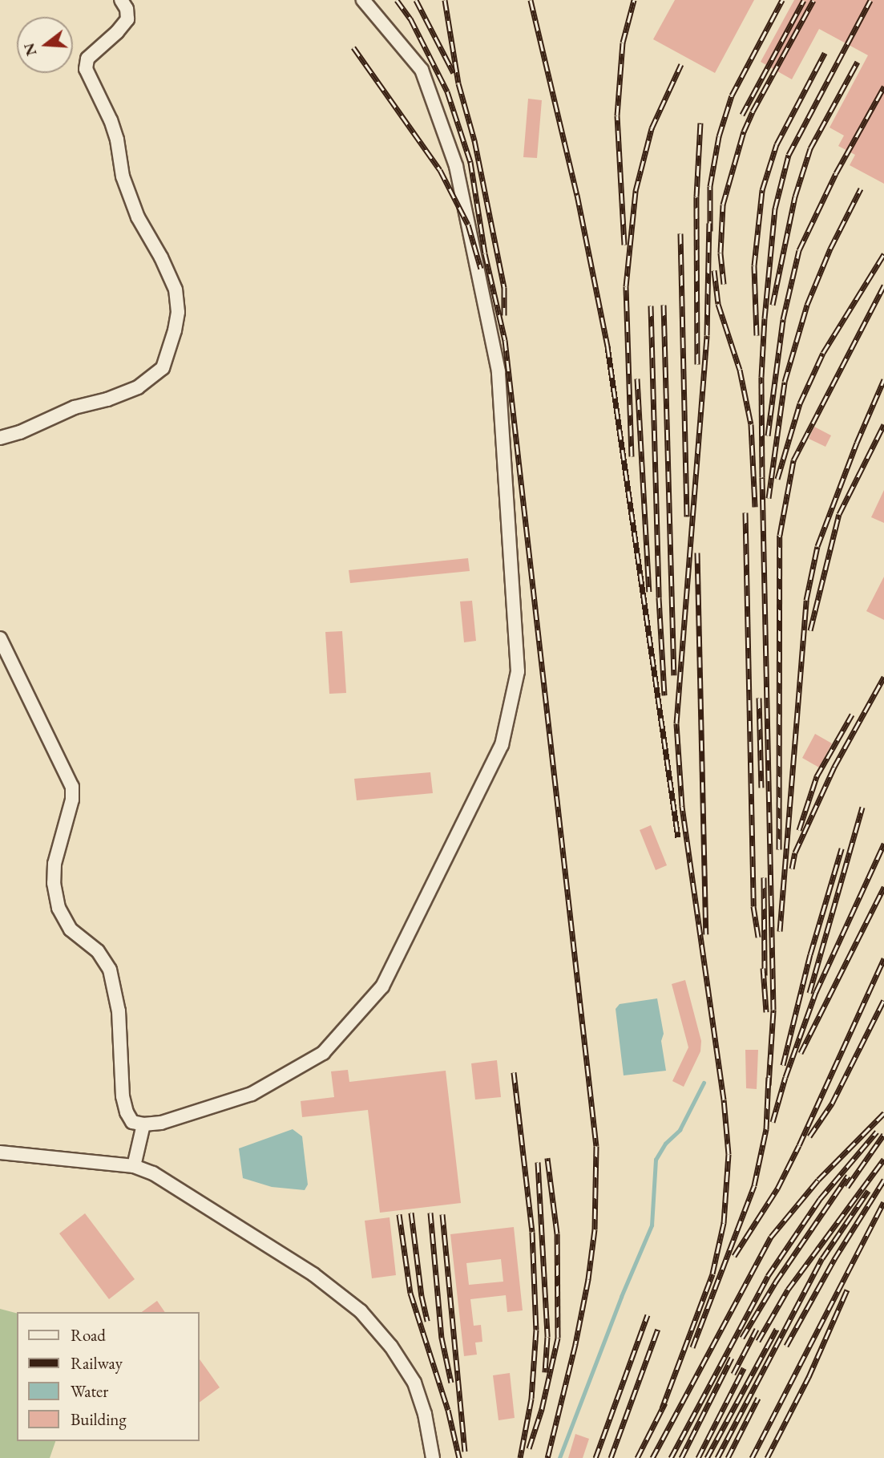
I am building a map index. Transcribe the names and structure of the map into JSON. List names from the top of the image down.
{
  "legend": [
    "Road",
    "Railway",
    "Water",
    "Building"
  ],
  "north": "left"
}
